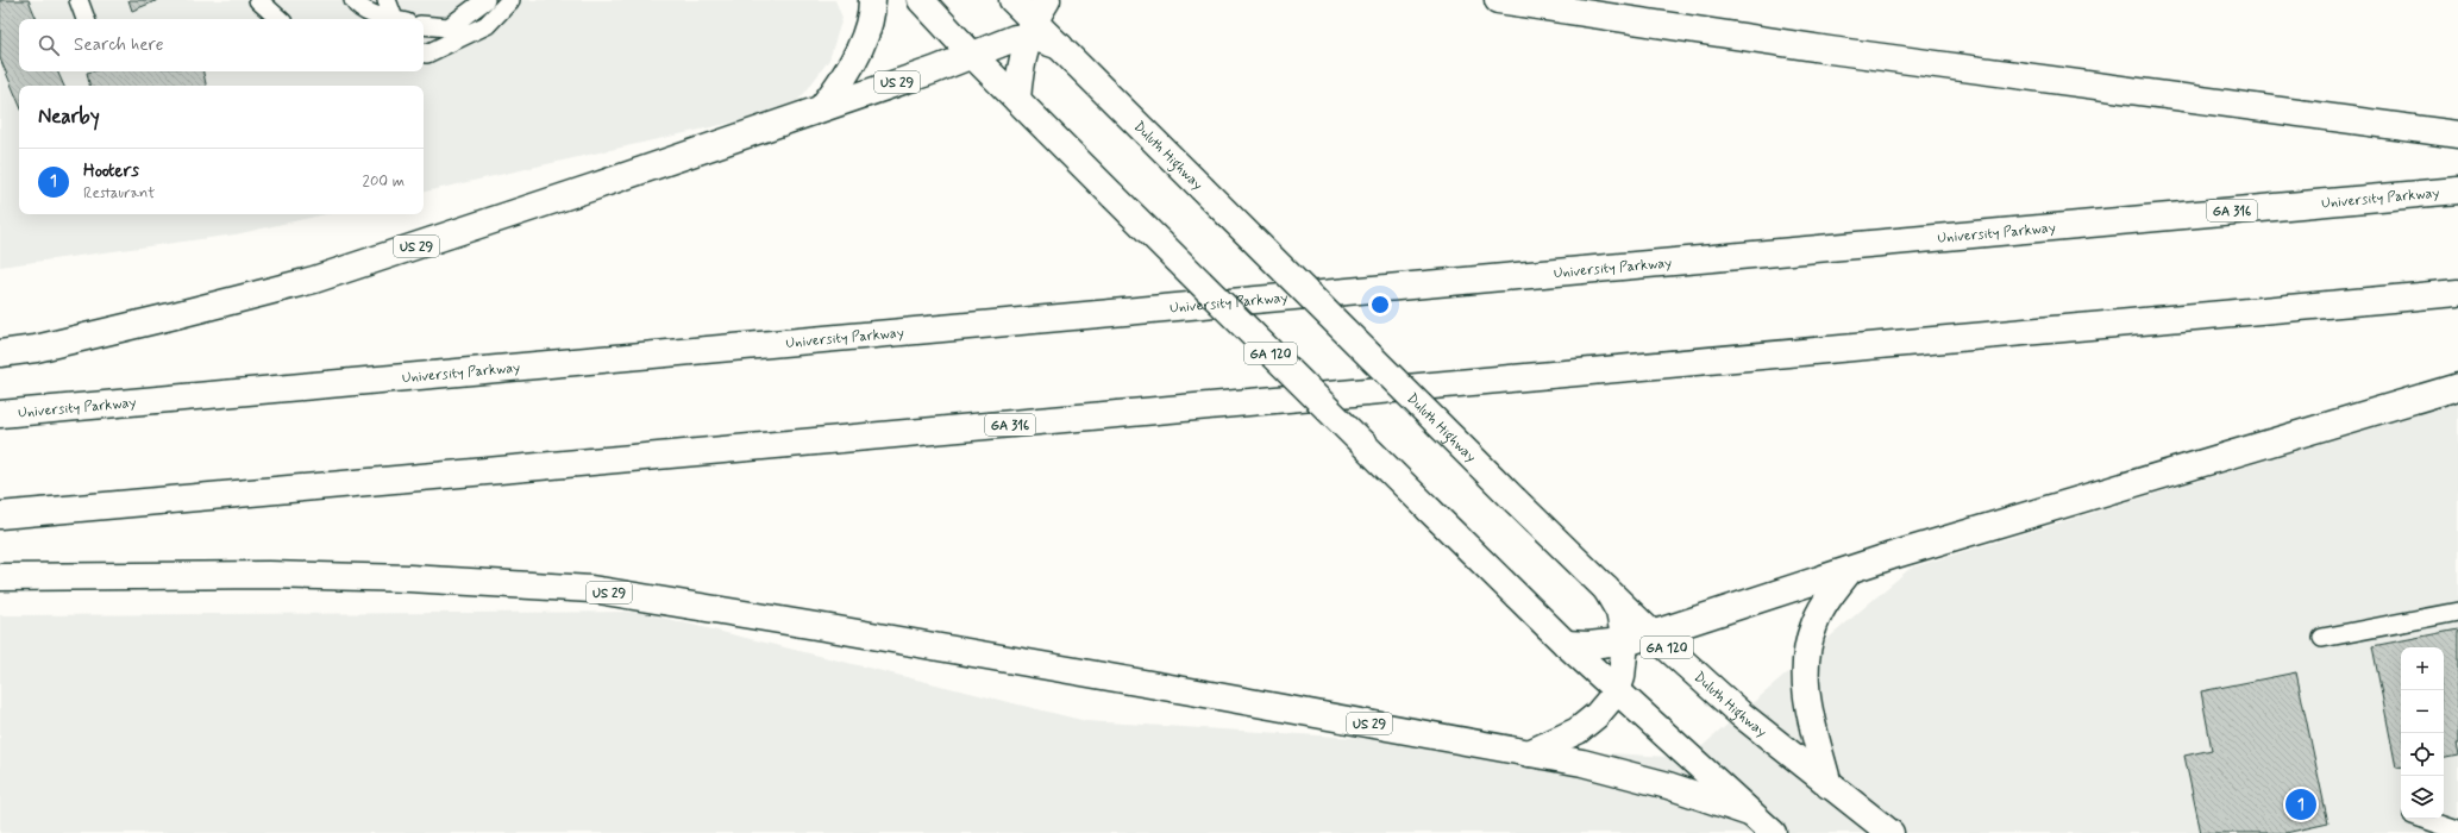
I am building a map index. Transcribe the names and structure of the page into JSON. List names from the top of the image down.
{
  "streets": {
    "main road": [
      "US 29",
      "Duluth Highway",
      "University Parkway",
      "GA 316",
      "GA 120"
    ]
  },
  "crossings": [
    ["US 29", "Duluth Highway"],
    ["US 29", "GA 120"]
  ],
  "page": {
    "search": "Search here",
    "heading": "Nearby",
    "list": [
      {
        "mark": "1",
        "name": "Hooters",
        "note": "Restaurant",
        "value": "200 m"
      }
    ],
    "map_buttons": ["+", "−"],
    "pins": "1"
  }
}
